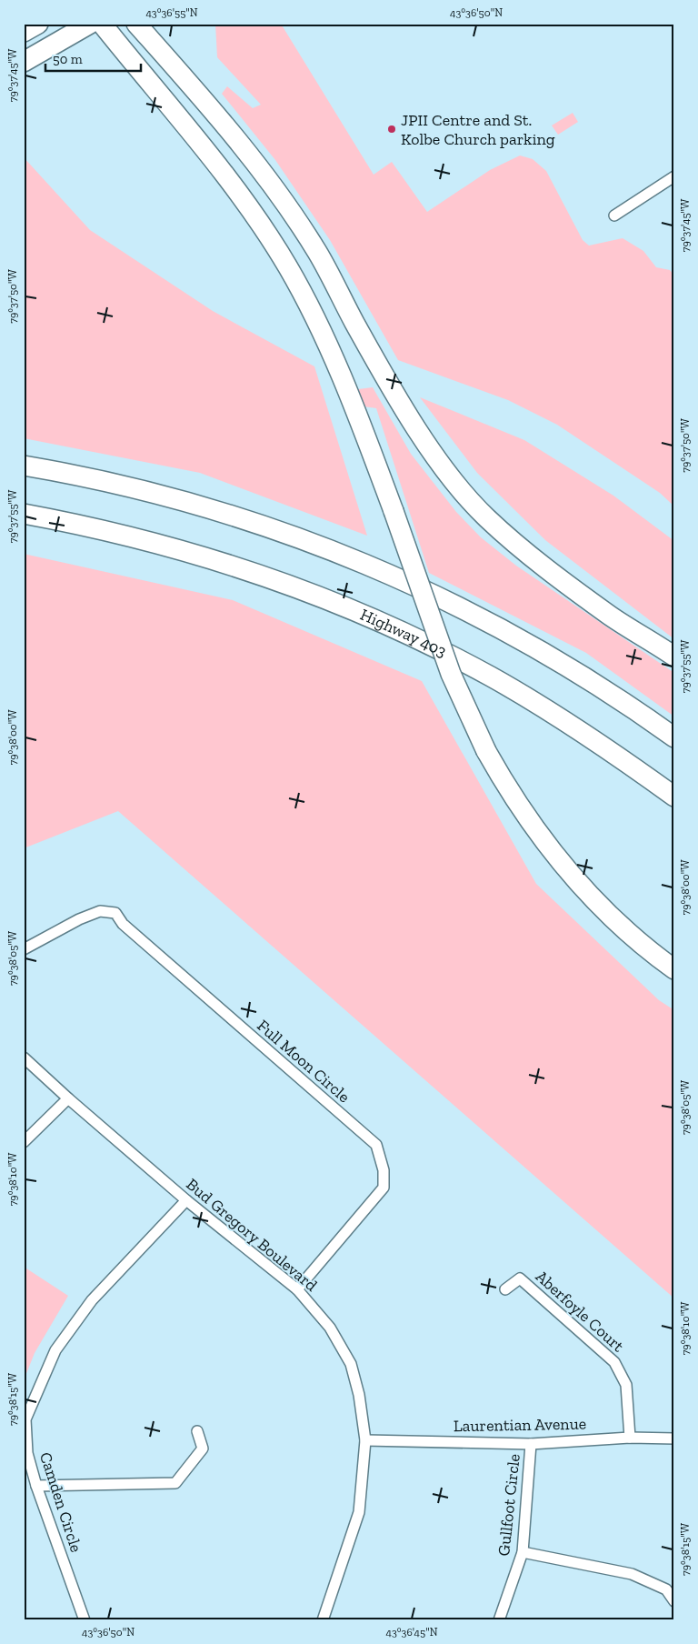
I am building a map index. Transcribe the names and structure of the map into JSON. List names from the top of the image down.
{
  "streets": {
    "highway": ["Highway 403"],
    "street": [
      "Full Moon Circle",
      "Bud Gregory Boulevard",
      "Aberfoyle Court",
      "Laurentian Avenue",
      "Camden Circle",
      "Gullfoot Circle"
    ]
  },
  "crossings": [
    ["Full Moon Circle", "Bud Gregory Boulevard"],
    ["Bud Gregory Boulevard", "Laurentian Avenue"],
    ["Bud Gregory Boulevard", "Camden Circle"],
    ["Aberfoyle Court", "Laurentian Avenue"],
    ["Laurentian Avenue", "Gullfoot Circle"]
  ],
  "places": ["JPII Centre and St. Kolbe Church parking"],
  "scale_bar": "50 m",
  "coordinates": [
    "43°36'55\"N",
    "43°36'50\"N",
    "79°37'45\"W",
    "79°37'50\"W",
    "79°37'55\"W",
    "79°38'00\"W",
    "79°38'05\"W",
    "79°38'10\"W",
    "79°38'15\"W",
    "43°36'45\"N"
  ]
}
